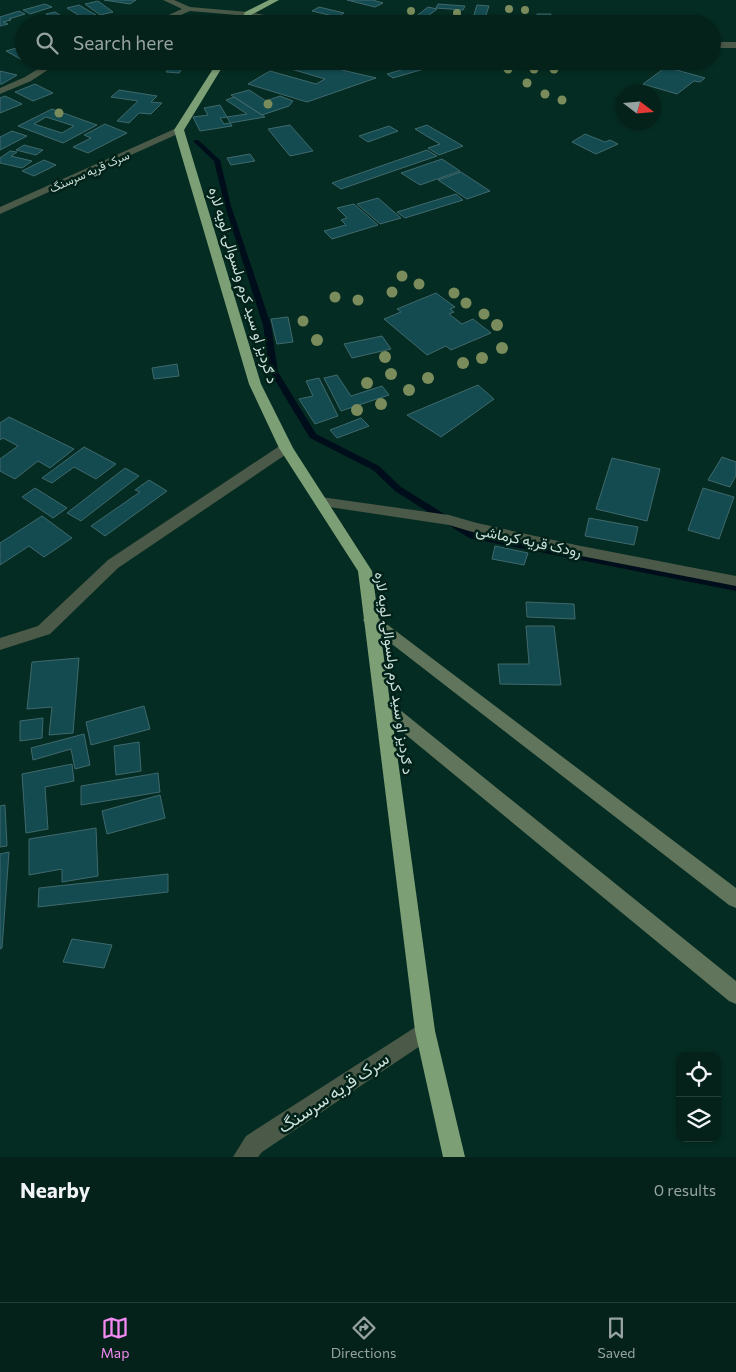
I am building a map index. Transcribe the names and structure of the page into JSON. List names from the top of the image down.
{
  "streets": {
    "highway": ["د ګردیز او سید کرم ولسوالۍ لویه لاره"],
    "street": ["سرک قریه سرسنگ", "رودک قریه کرماشی"]
  },
  "crossings": [
    ["سرک قریه سرسنگ", "د ګردیز او سید کرم ولسوالۍ لویه لاره"],
    ["د ګردیز او سید کرم ولسوالۍ لویه لاره", "رودک قریه کرماشی"]
  ],
  "north": "right",
  "page": {
    "search": "Search here",
    "heading": ["Nearby", "0 results"],
    "nav": ["Map", "Directions", "Saved"]
  }
}
